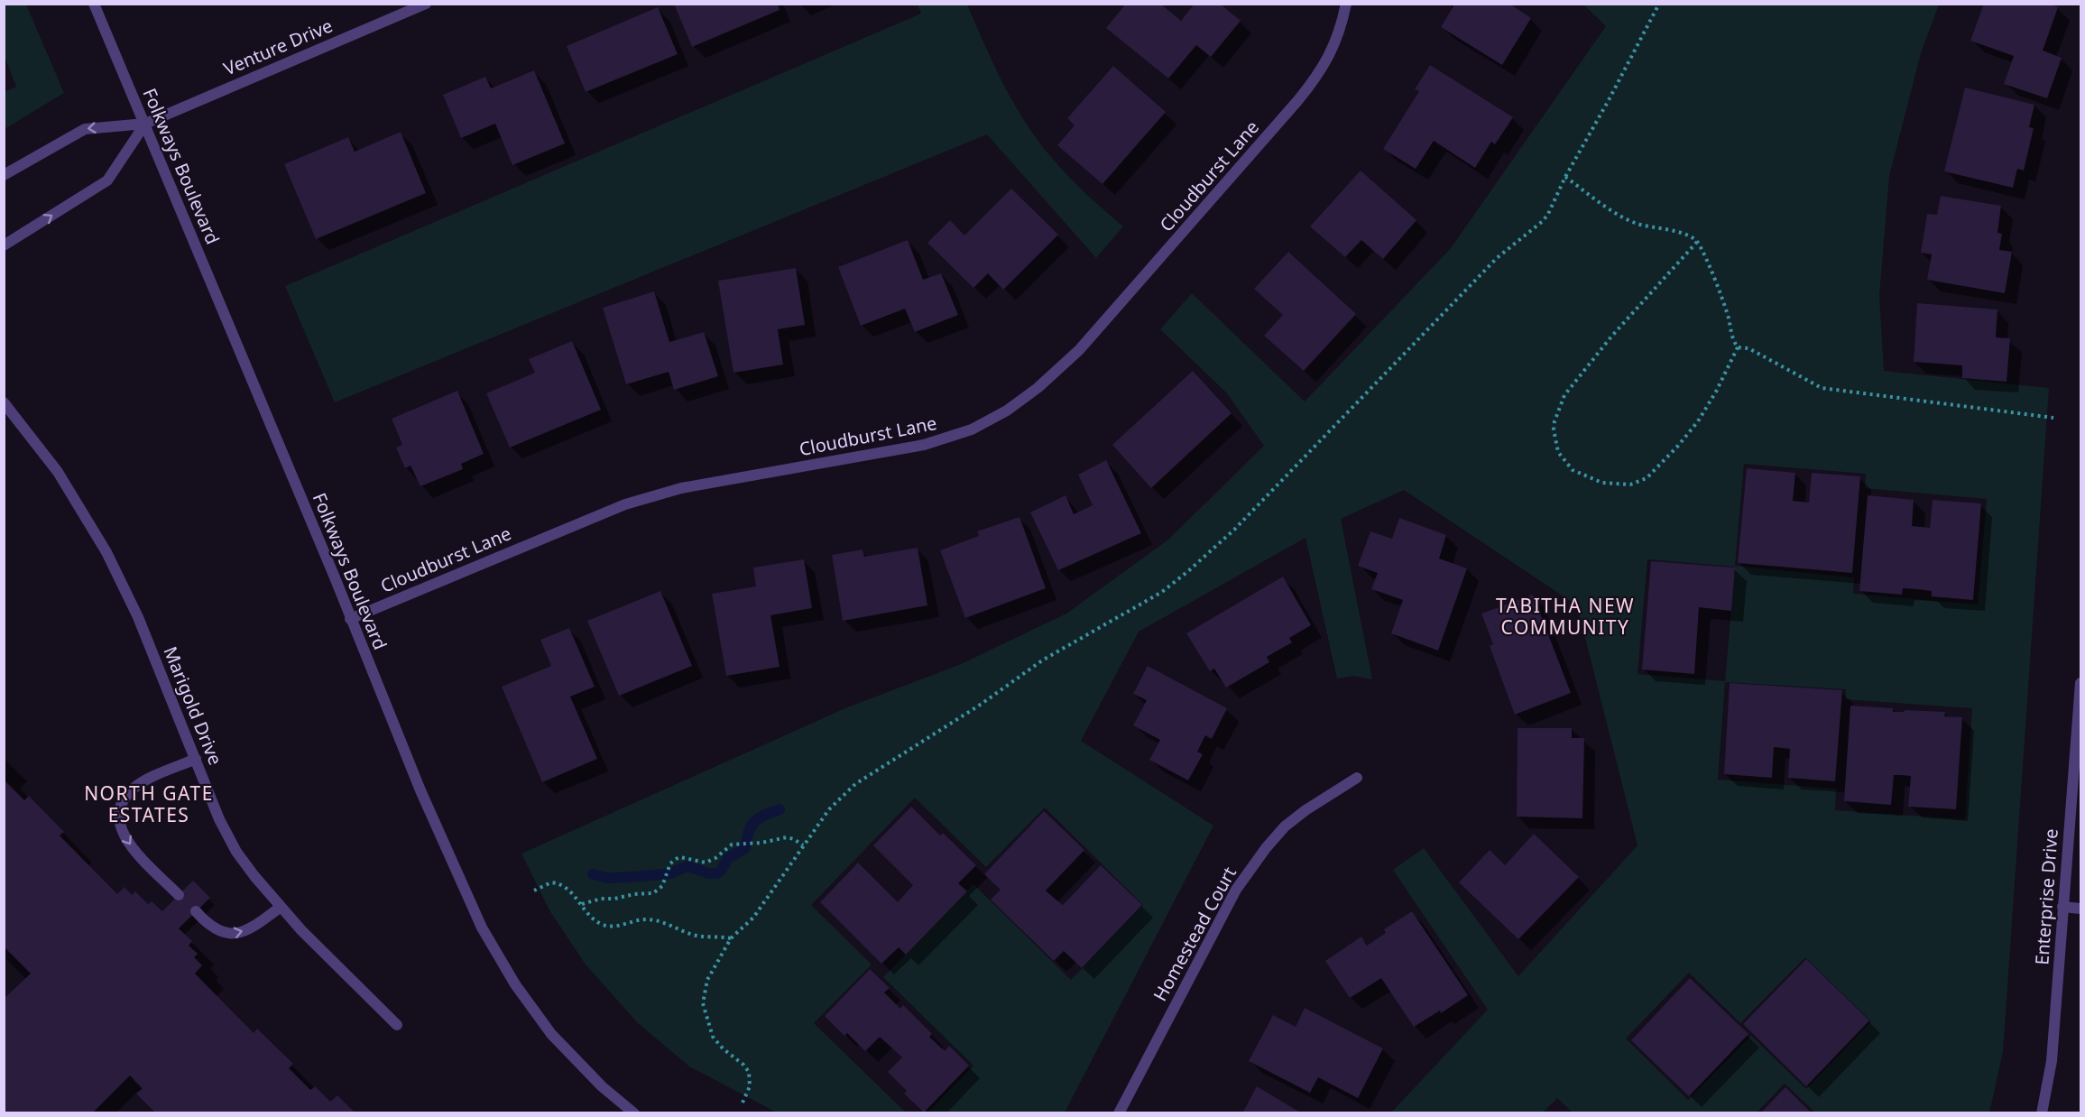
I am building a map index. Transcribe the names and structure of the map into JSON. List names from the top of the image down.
{
  "streets": {
    "street": [
      "Venture Drive",
      "Folkways Boulevard",
      "Cloudburst Lane",
      "Marigold Drive",
      "Enterprise Drive",
      "Homestead Court"
    ]
  },
  "crossings": [
    ["Venture Drive", "Folkways Boulevard"],
    ["Folkways Boulevard", "Cloudburst Lane"]
  ],
  "districts": ["TABITHA NEW COMMUNITY", "NORTH GATE ESTATES"]
}
